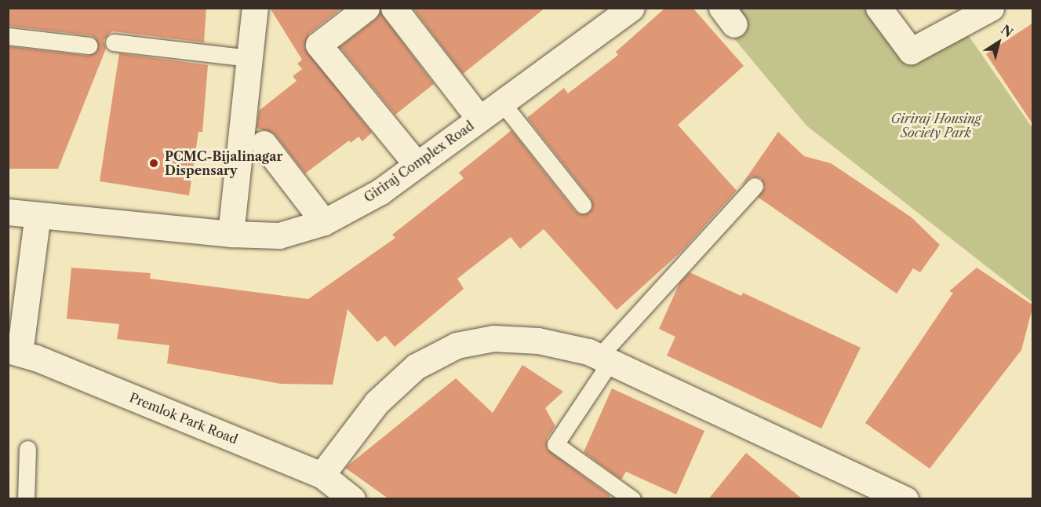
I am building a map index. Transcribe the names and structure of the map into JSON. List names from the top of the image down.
{
  "streets": {
    "street": ["Giriraj Complex Road", "Premlok Park Road"]
  },
  "parks": ["Giriraj Housing Society Park"],
  "places": ["PCMC-Bijalinagar Dispensary"],
  "north": "top right"
}
